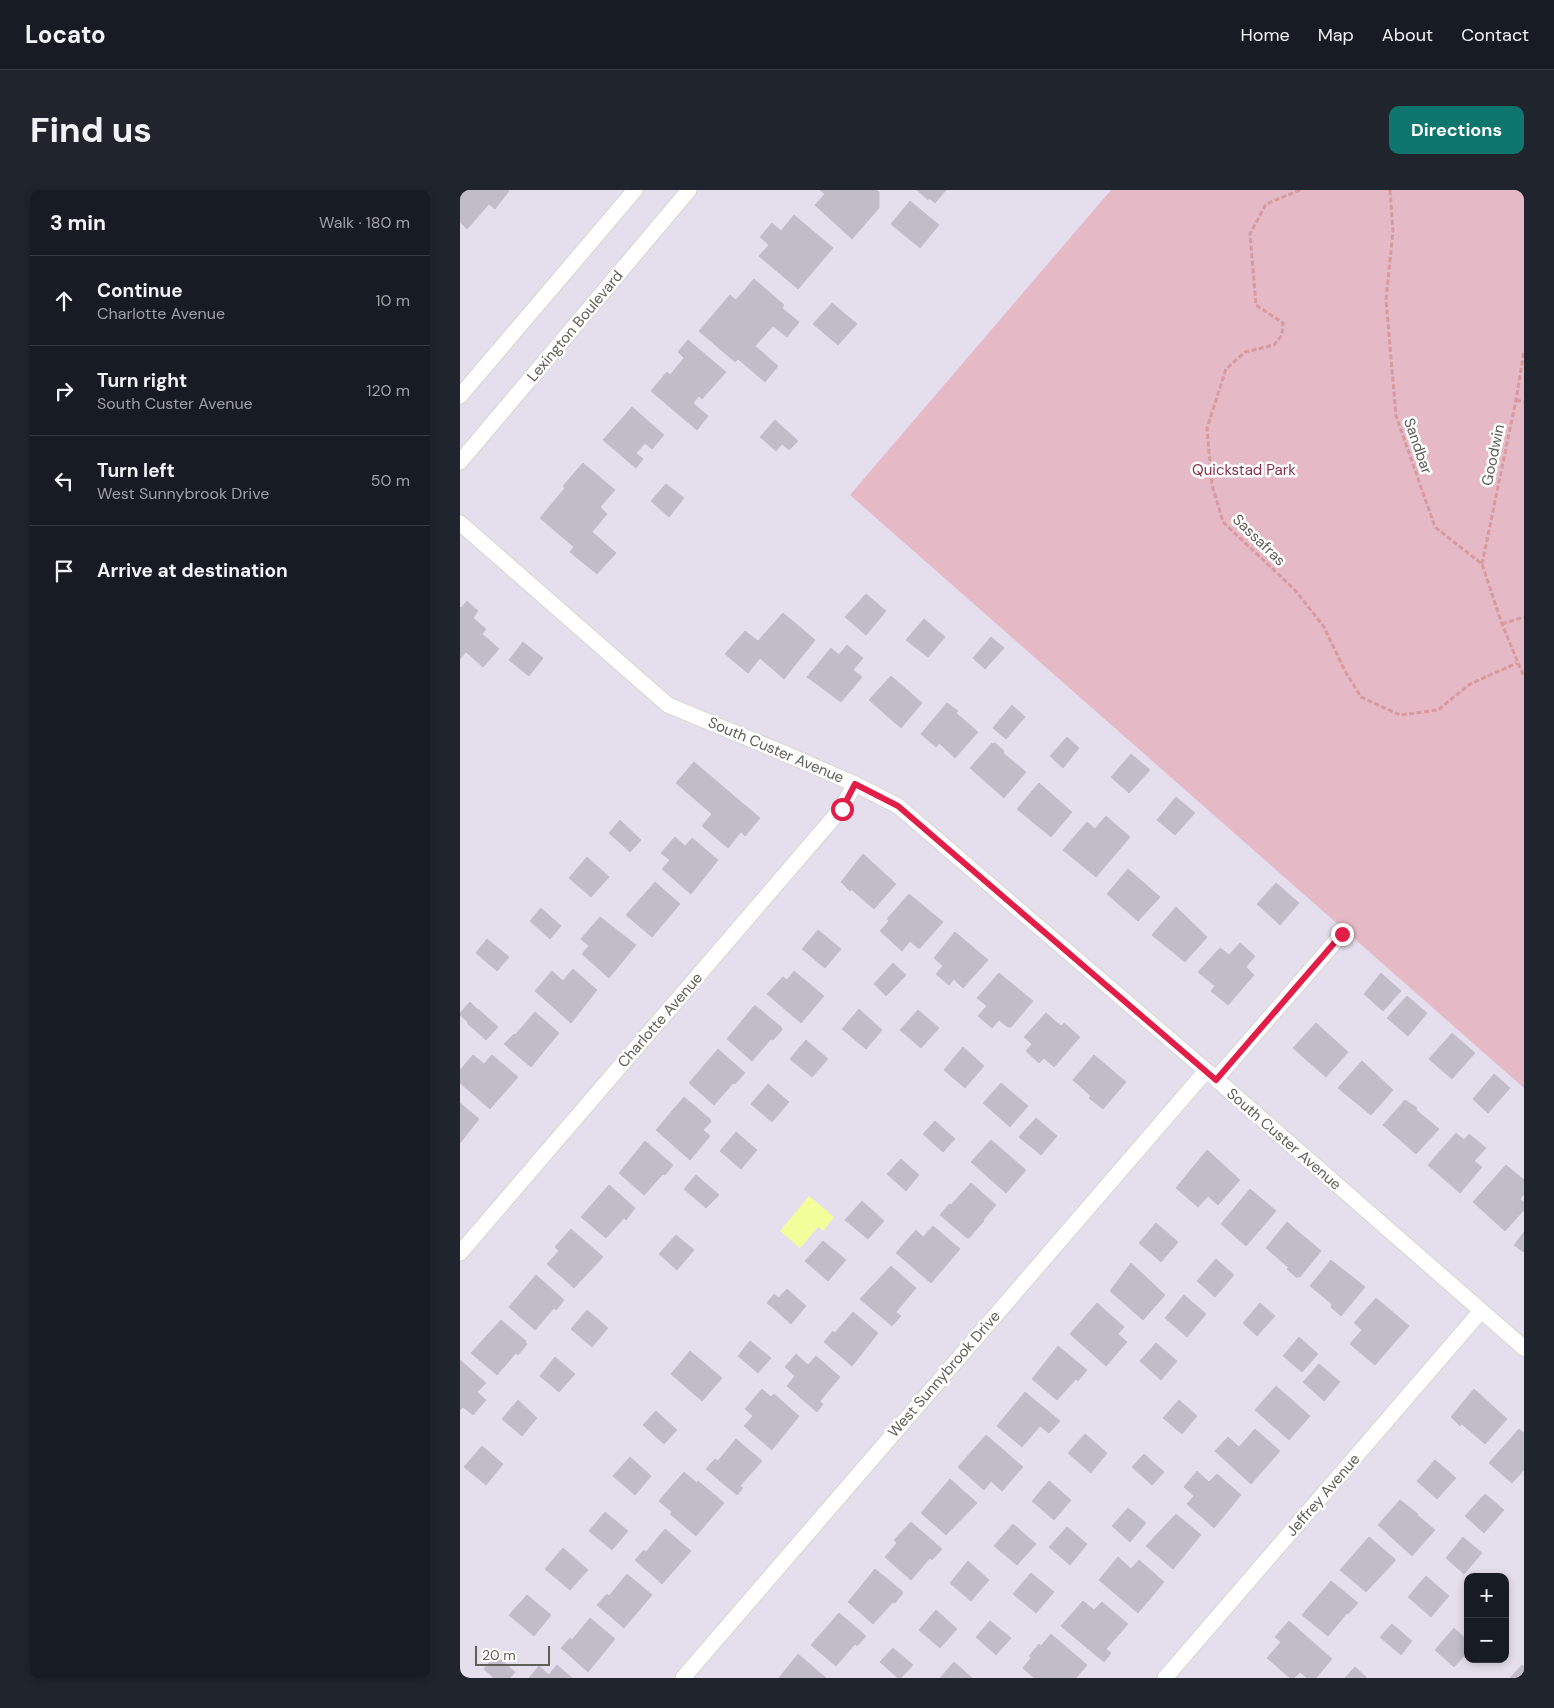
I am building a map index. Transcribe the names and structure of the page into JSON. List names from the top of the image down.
{
  "streets": {
    "street": [
      "Lexington Boulevard",
      "South Custer Avenue",
      "Charlotte Avenue",
      "West Sunnybrook Drive",
      "Jeffrey Avenue"
    ],
    "path": ["Sandbar", "Goodwin", "Sassafras"]
  },
  "crossings": [
    ["Sandbar", "Goodwin"],
    ["South Custer Avenue", "Charlotte Avenue"],
    ["South Custer Avenue", "West Sunnybrook Drive"],
    ["South Custer Avenue", "Jeffrey Avenue"]
  ],
  "parks": ["Quickstad Park"],
  "scale_bar": "20 m",
  "page": {
    "header": "Locato",
    "nav": [
      "Home",
      "Map",
      "About",
      "Contact"
    ],
    "buttons": "Directions",
    "title": "Find us",
    "heading": ["3 min", "Walk · 180 m"],
    "list": [
      ["Continue", "Charlotte Avenue", "10 m"],
      ["Turn right", "South Custer Avenue", "120 m"],
      ["Turn left", "West Sunnybrook Drive", "50 m"],
      "Arrive at destination"
    ],
    "map_buttons": ["+", "−"],
    "scale": "20 m"
  }
}
